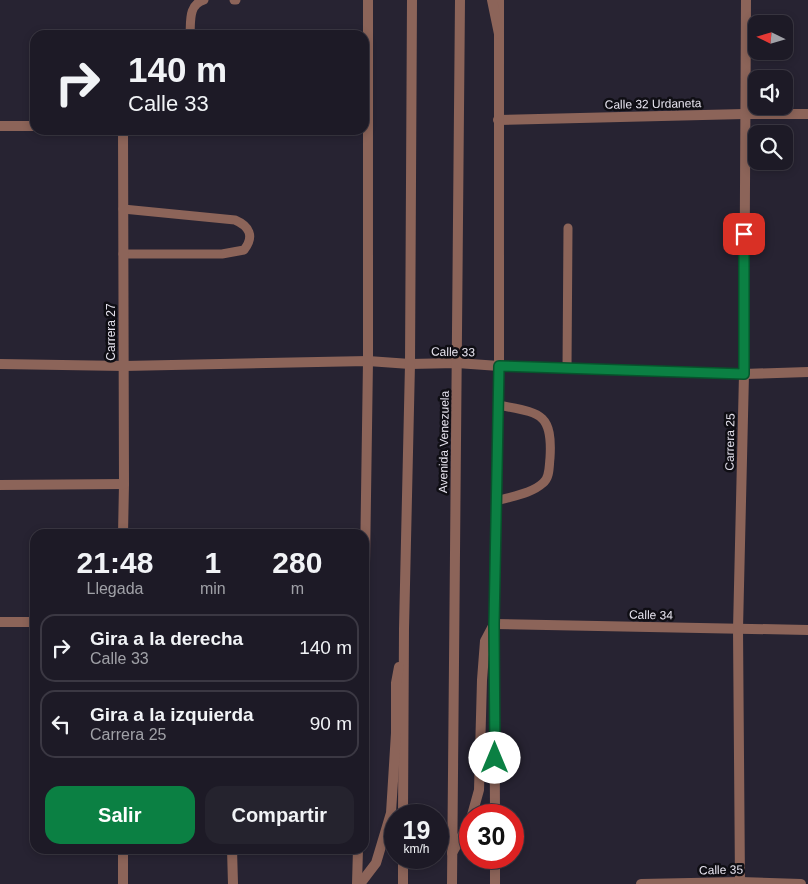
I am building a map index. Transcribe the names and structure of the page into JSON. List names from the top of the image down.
{
  "streets": {
    "street": [
      "Calle 32 Urdaneta",
      "Carrera 27",
      "Calle 33",
      "Avenida Venezuela",
      "Carrera 25",
      "Calle 34",
      "Calle 35"
    ]
  },
  "crossings": [
    ["Calle 32 Urdaneta", "Carrera 25"],
    ["Carrera 27", "Calle 33"],
    ["Calle 33", "Avenida Venezuela"],
    ["Calle 33", "Carrera 25"],
    ["Carrera 25", "Calle 34"],
    ["Carrera 25", "Calle 35"]
  ],
  "north": "left",
  "page": {
    "turn": ["140 m", "Calle 33"],
    "eta": [
      "21:48",
      "Llegada",
      "1",
      "min",
      "280",
      "m"
    ],
    "list": [
      {
        "name": "Gira a la derecha",
        "note": "Calle 33",
        "value": "140 m"
      },
      {
        "name": "Gira a la izquierda",
        "note": "Carrera 25",
        "value": "90 m"
      }
    ],
    "buttons": ["Salir", "Compartir"],
    "speed": "19 km/h",
    "limit": "30"
  }
}
